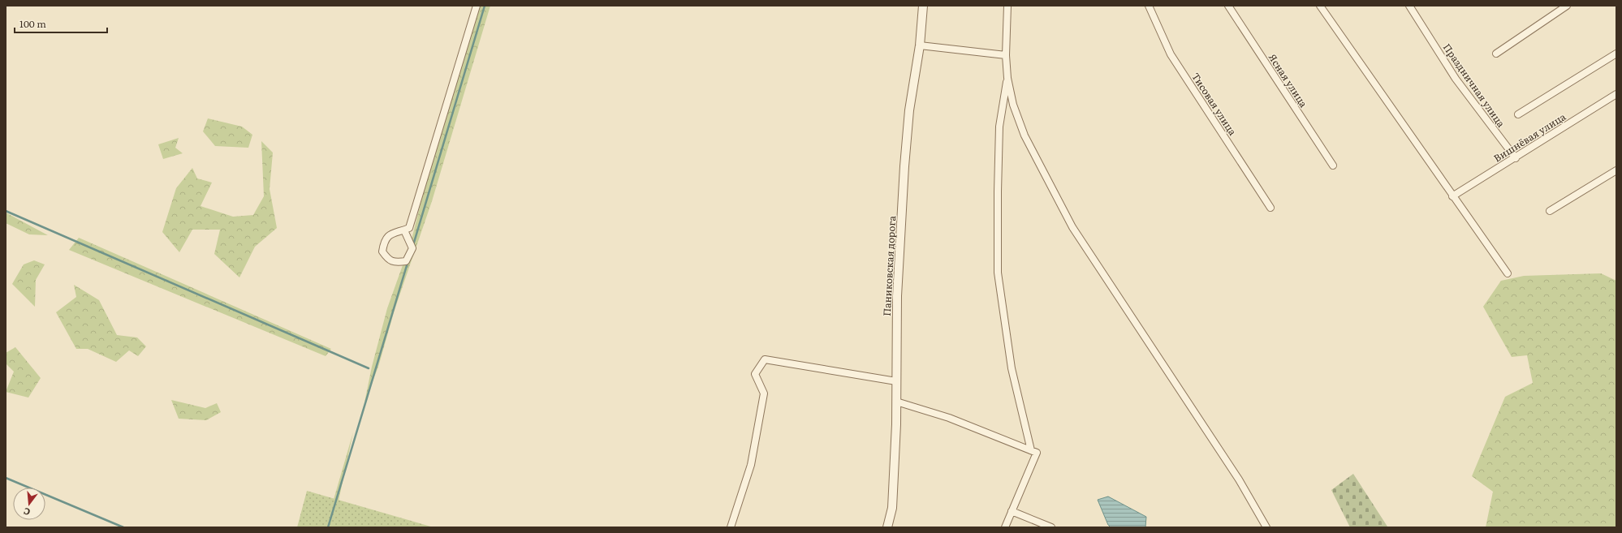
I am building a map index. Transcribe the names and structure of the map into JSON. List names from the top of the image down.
{
  "streets": {
    "street": [
      "Ясная улица",
      "Праздничная улица",
      "Тисовая улица",
      "Вишнёвая улица",
      "Паниковская дорога"
    ]
  },
  "crossings": [
    ["Праздничная улица", "Вишнёвая улица"]
  ],
  "scale_bar": "100 m",
  "north": "bottom"
}
